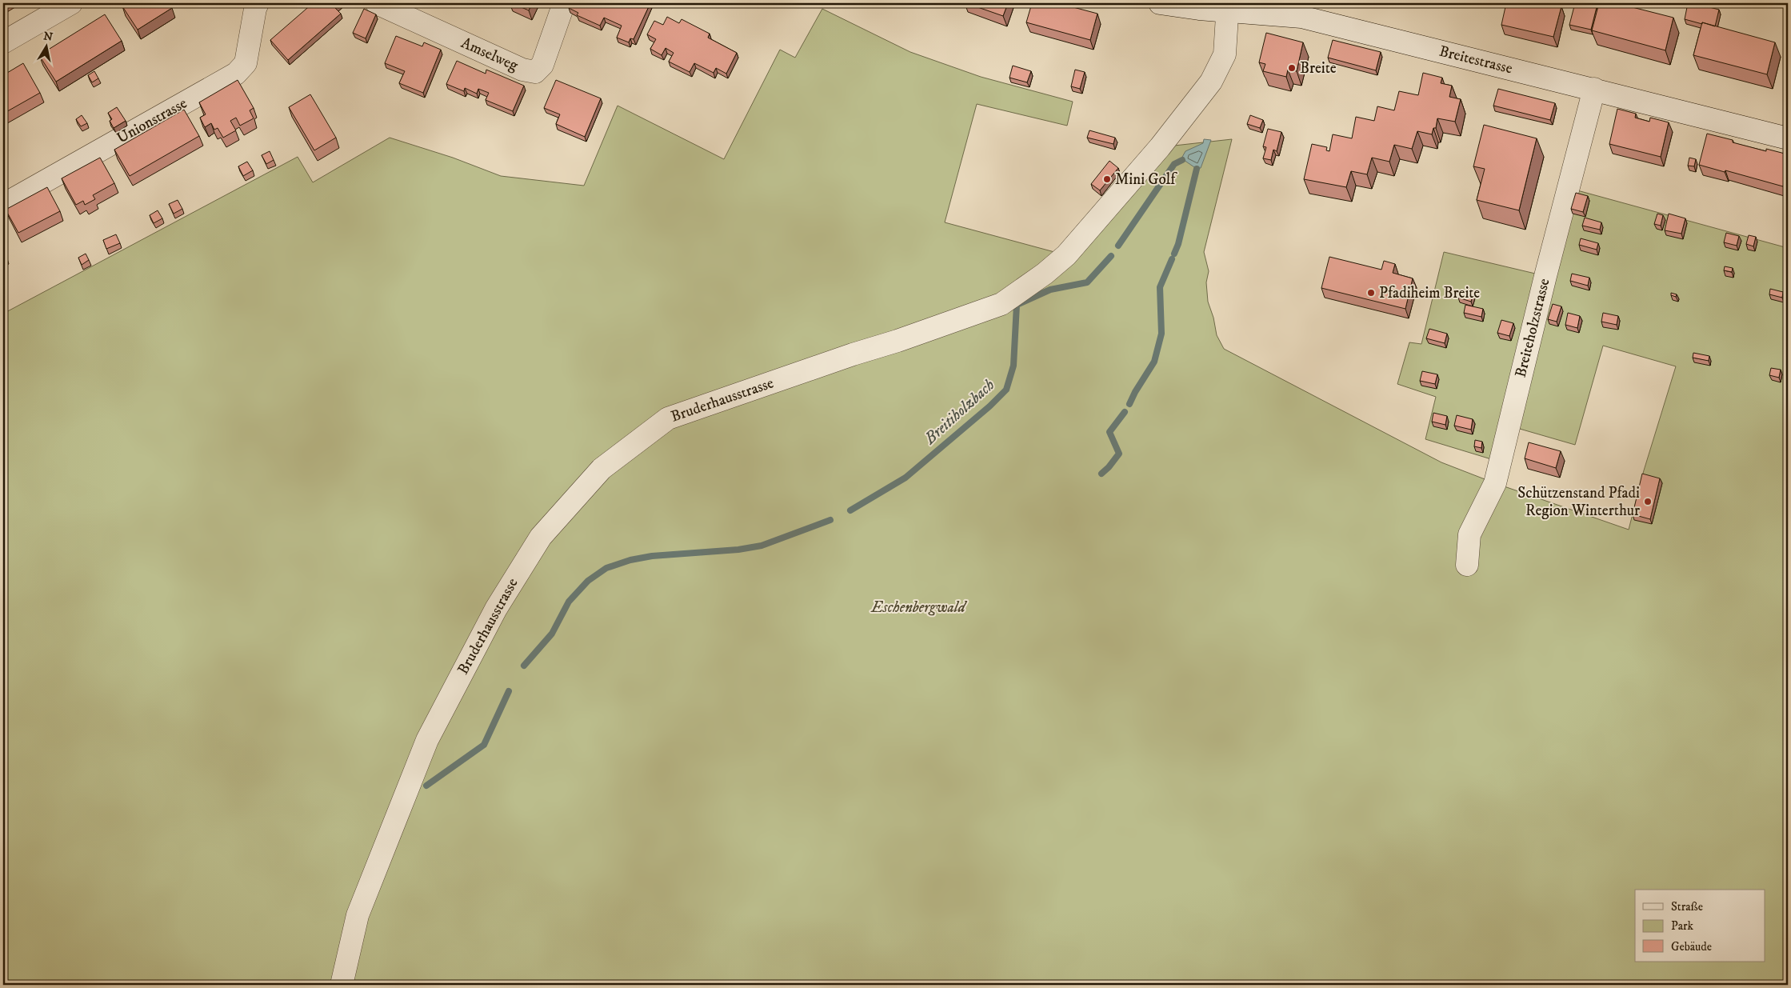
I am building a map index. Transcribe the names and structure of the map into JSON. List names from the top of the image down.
{
  "streets": {
    "street": [
      "Amselweg",
      "Breitestrasse",
      "Unionstrasse",
      "Breiteholzstrasse",
      "Bruderhausstrasse"
    ]
  },
  "crossings": [
    ["Breitestrasse", "Breiteholzstrasse"],
    ["Breitestrasse", "Bruderhausstrasse"]
  ],
  "water": ["Breitiholzbach"],
  "parks": ["Eschenbergwald"],
  "places": [
    "Breite",
    "Mini Golf",
    "Pfadiheim Breite",
    "Schützenstand Pfadi Region Winterthur"
  ],
  "legend": ["Straße", "Park", "Gebäude"],
  "north": "top"
}
